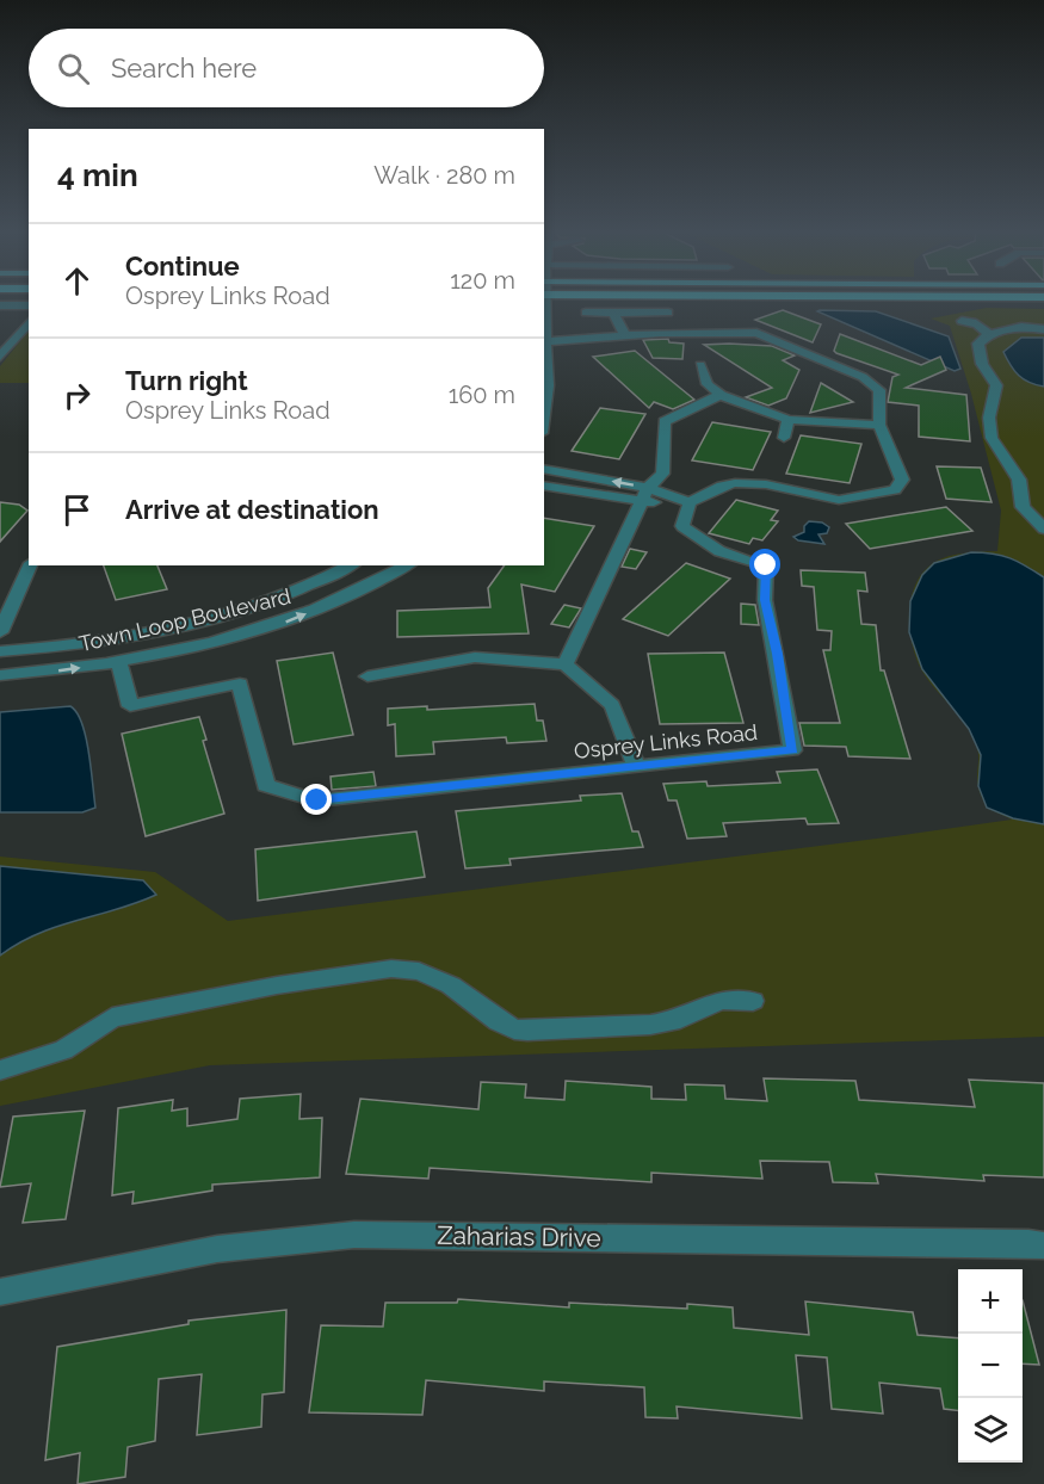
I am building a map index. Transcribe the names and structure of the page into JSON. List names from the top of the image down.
{
  "streets": {
    "street": ["Town Loop Boulevard", "Osprey Links Road", "Zaharias Drive"]
  },
  "crossings": [
    ["Town Loop Boulevard", "Osprey Links Road"]
  ],
  "page": {
    "search": "Search here",
    "heading": ["4 min", "Walk · 280 m"],
    "list": [
      ["Continue", "Osprey Links Road", "120 m"],
      ["Turn right", "Osprey Links Road", "160 m"],
      "Arrive at destination"
    ],
    "map_buttons": ["+", "−"]
  }
}
